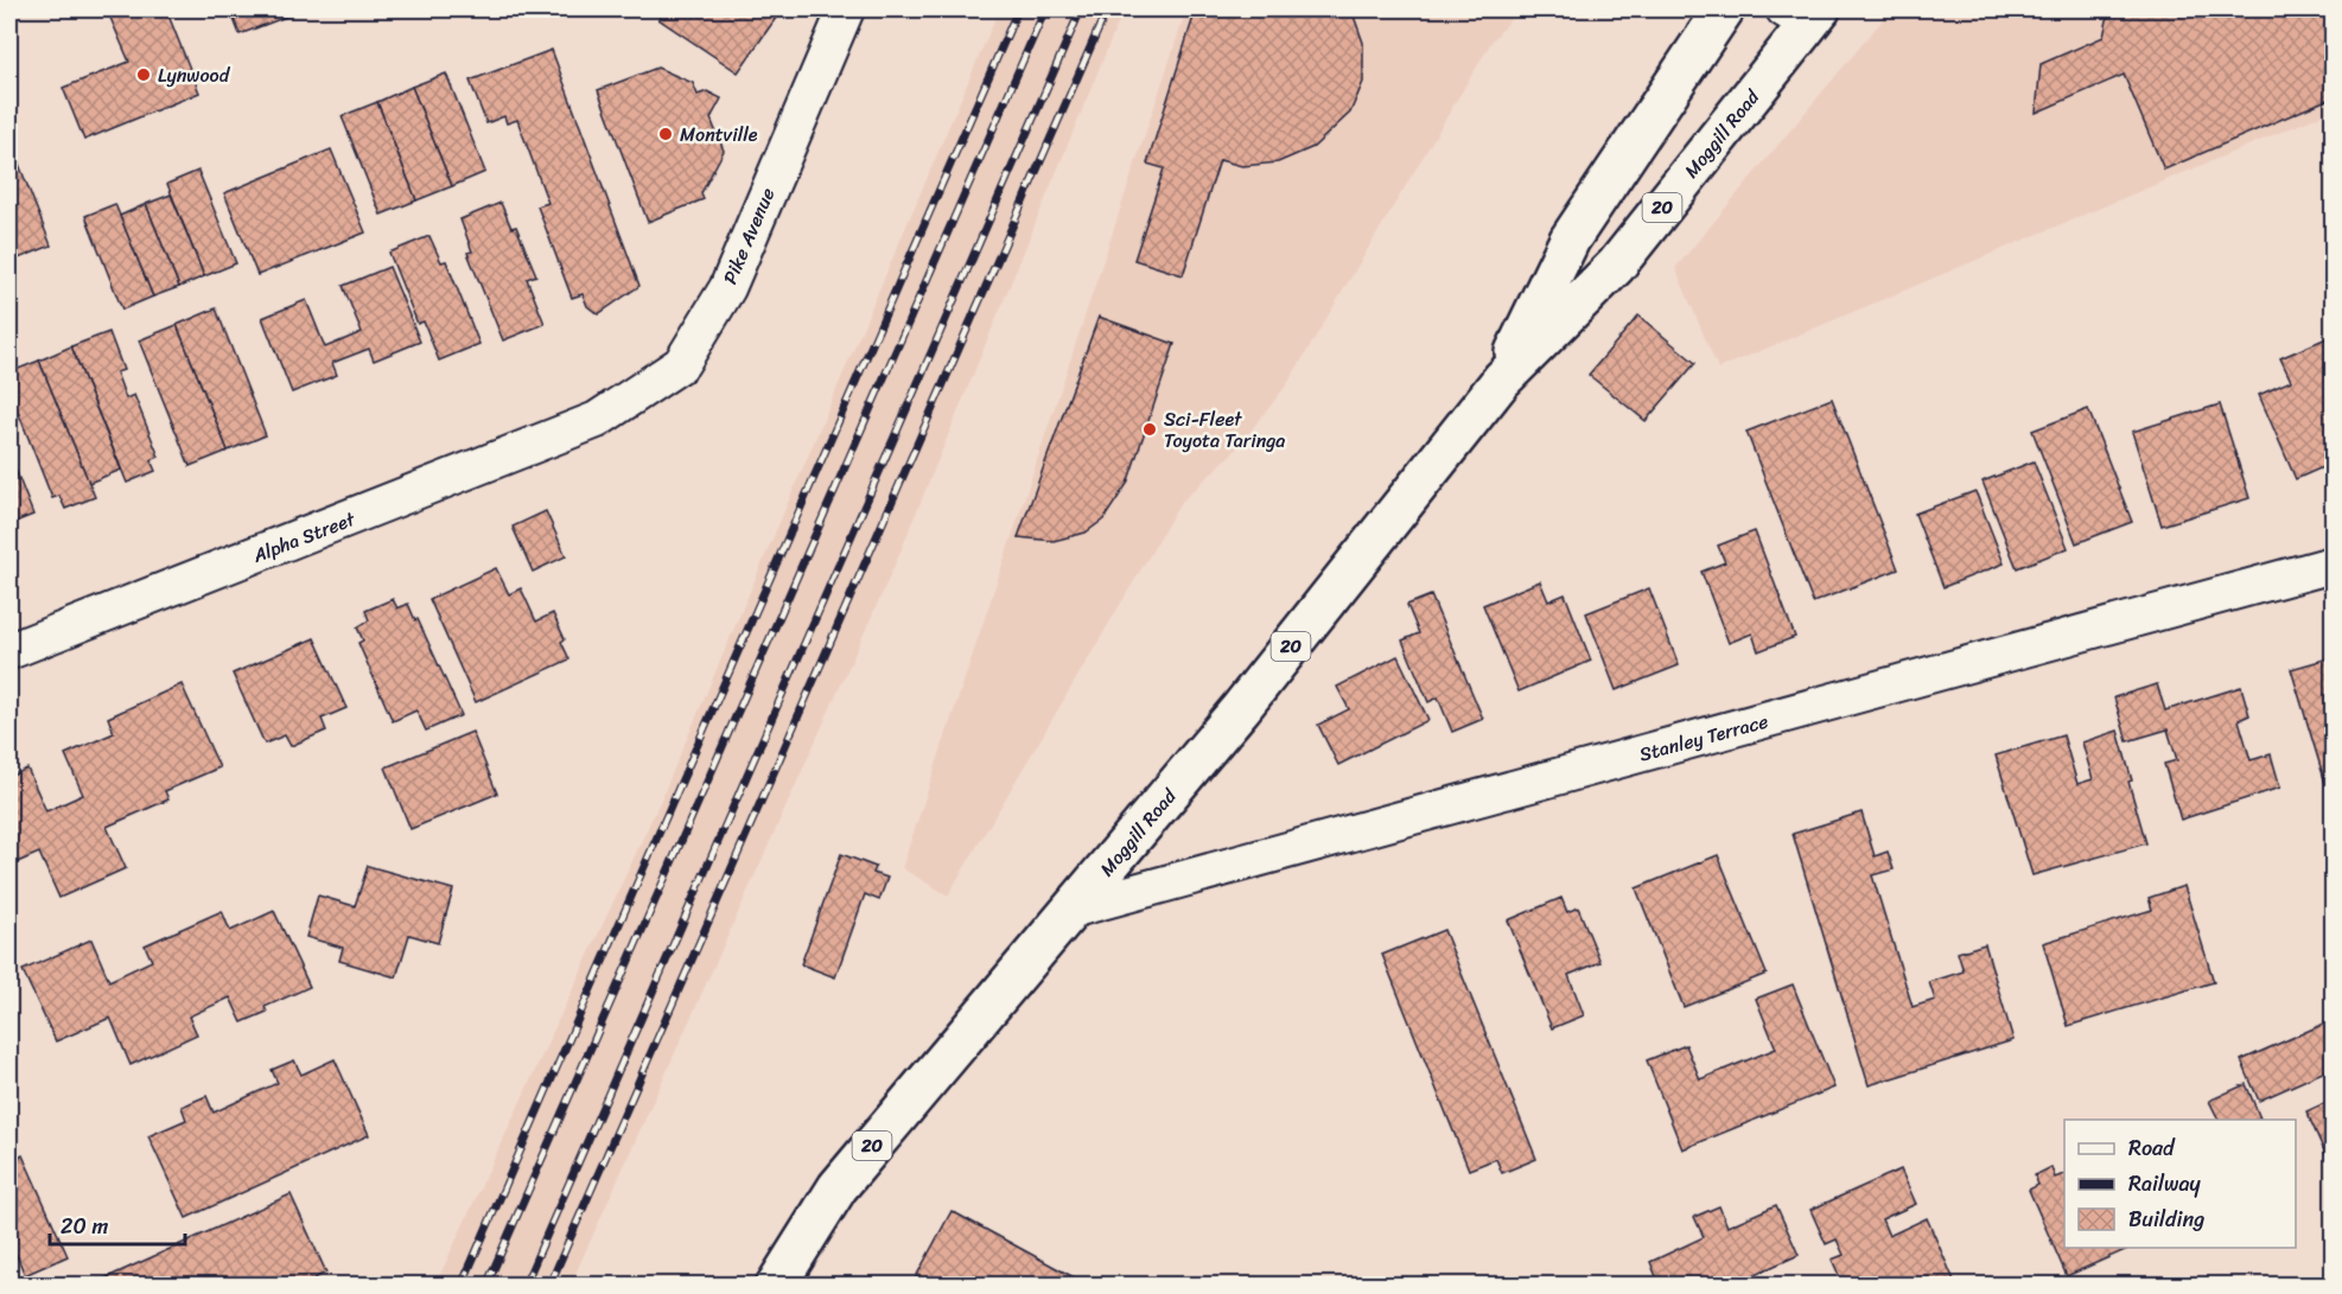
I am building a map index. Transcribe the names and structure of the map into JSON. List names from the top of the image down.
{
  "streets": {
    "highway": ["Moggill Road", "20"],
    "street": ["Pike Avenue", "Alpha Street", "Stanley Terrace"]
  },
  "crossings": [
    ["Moggill Road", "Stanley Terrace"],
    ["Pike Avenue", "Alpha Street"]
  ],
  "places": ["Lynwood", "Montville", "Sci-Fleet Toyota Taringa"],
  "legend": ["Road", "Railway", "Building"],
  "scale_bar": "20 m"
}
